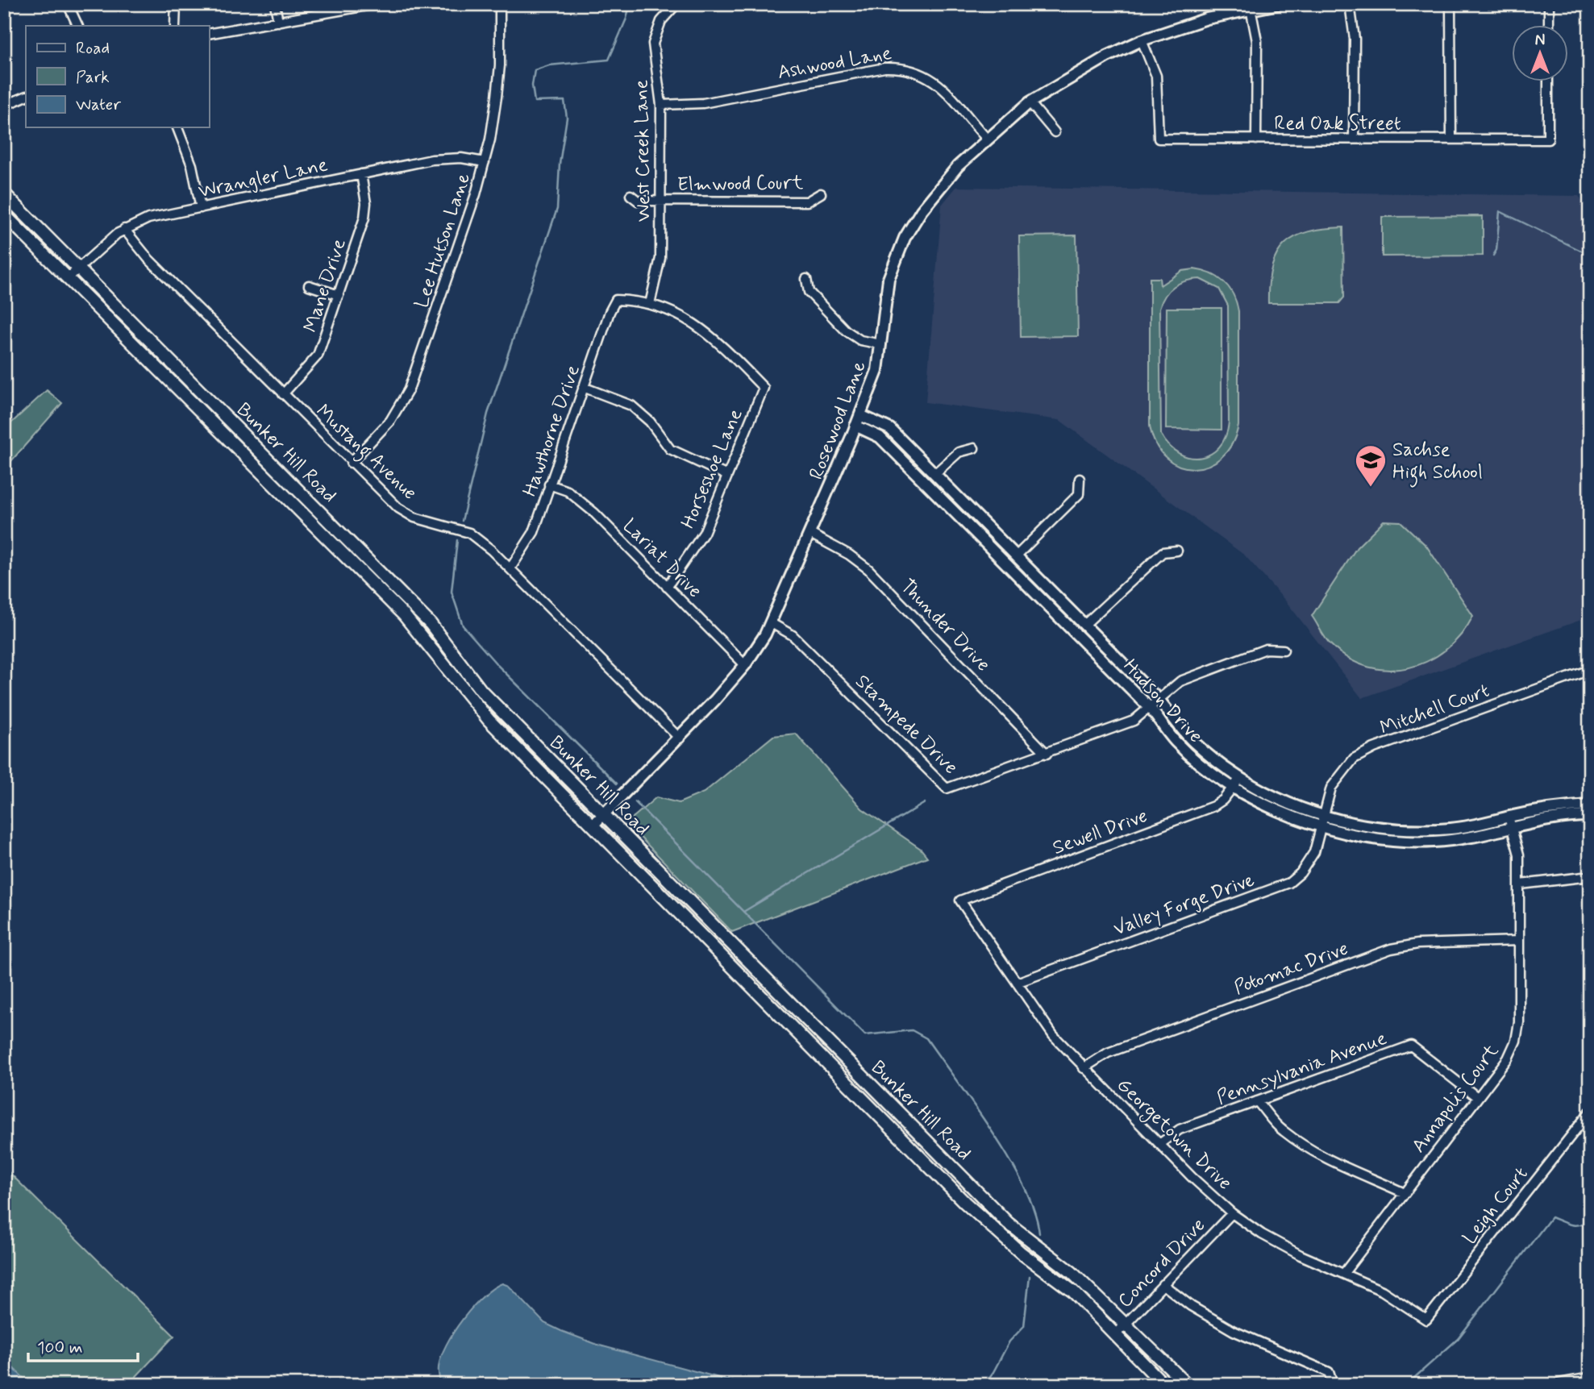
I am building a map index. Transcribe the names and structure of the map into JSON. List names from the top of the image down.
{
  "streets": {
    "main road": ["Bunker Hill Road"],
    "street": [
      "Ashwood Lane",
      "Red Oak Street",
      "West Creek Lane",
      "Wrangler Lane",
      "Elmwood Court",
      "Lee Hutson Lane",
      "Mane Drive",
      "Rosewood Lane",
      "Hawthorne Drive",
      "Mustang Avenue",
      "Horseshoe Lane",
      "Lariat Drive",
      "Thunder Drive",
      "Hudson Drive",
      "Mitchell Court",
      "Stampede Drive",
      "Sewell Drive",
      "Valley Forge Drive",
      "Potomac Drive",
      "Pennsylvania Avenue",
      "Annapolis Court",
      "Georgetown Drive",
      "Leigh Court",
      "Concord Drive"
    ]
  },
  "crossings": [
    ["Ashwood Lane", "West Creek Lane"],
    ["Ashwood Lane", "Rosewood Lane"],
    ["Red Oak Street", "Rosewood Lane"],
    ["West Creek Lane", "Elmwood Court"],
    ["West Creek Lane", "Hawthorne Drive"],
    ["West Creek Lane", "Horseshoe Lane"],
    ["Wrangler Lane", "Lee Hutson Lane"],
    ["Wrangler Lane", "Mane Drive"],
    ["Wrangler Lane", "Mustang Avenue"],
    ["Wrangler Lane", "Bunker Hill Road"],
    ["Lee Hutson Lane", "Mustang Avenue"],
    ["Mane Drive", "Mustang Avenue"],
    ["Rosewood Lane", "Mustang Avenue"],
    ["Rosewood Lane", "Bunker Hill Road"],
    ["Rosewood Lane", "Lariat Drive"],
    ["Rosewood Lane", "Thunder Drive"],
    ["Rosewood Lane", "Hudson Drive"],
    ["Rosewood Lane", "Stampede Drive"],
    ["Hawthorne Drive", "Mustang Avenue"],
    ["Hawthorne Drive", "Horseshoe Lane"],
    ["Hawthorne Drive", "Lariat Drive"],
    ["Bunker Hill Road", "Concord Drive"],
    ["Horseshoe Lane", "Lariat Drive"],
    ["Thunder Drive", "Stampede Drive"],
    ["Hudson Drive", "Mitchell Court"],
    ["Hudson Drive", "Stampede Drive"],
    ["Hudson Drive", "Sewell Drive"],
    ["Hudson Drive", "Valley Forge Drive"],
    ["Hudson Drive", "Annapolis Court"],
    ["Mitchell Court", "Valley Forge Drive"],
    ["Sewell Drive", "Georgetown Drive"],
    ["Valley Forge Drive", "Georgetown Drive"],
    ["Potomac Drive", "Annapolis Court"],
    ["Potomac Drive", "Georgetown Drive"],
    ["Pennsylvania Avenue", "Annapolis Court"],
    ["Pennsylvania Avenue", "Georgetown Drive"],
    ["Annapolis Court", "Georgetown Drive"],
    ["Georgetown Drive", "Leigh Court"],
    ["Georgetown Drive", "Concord Drive"]
  ],
  "places": {
    "school or university": ["Sachse High School"]
  },
  "legend": ["Road", "Park", "Water"],
  "scale_bar": "100 m",
  "north": "top"
}
